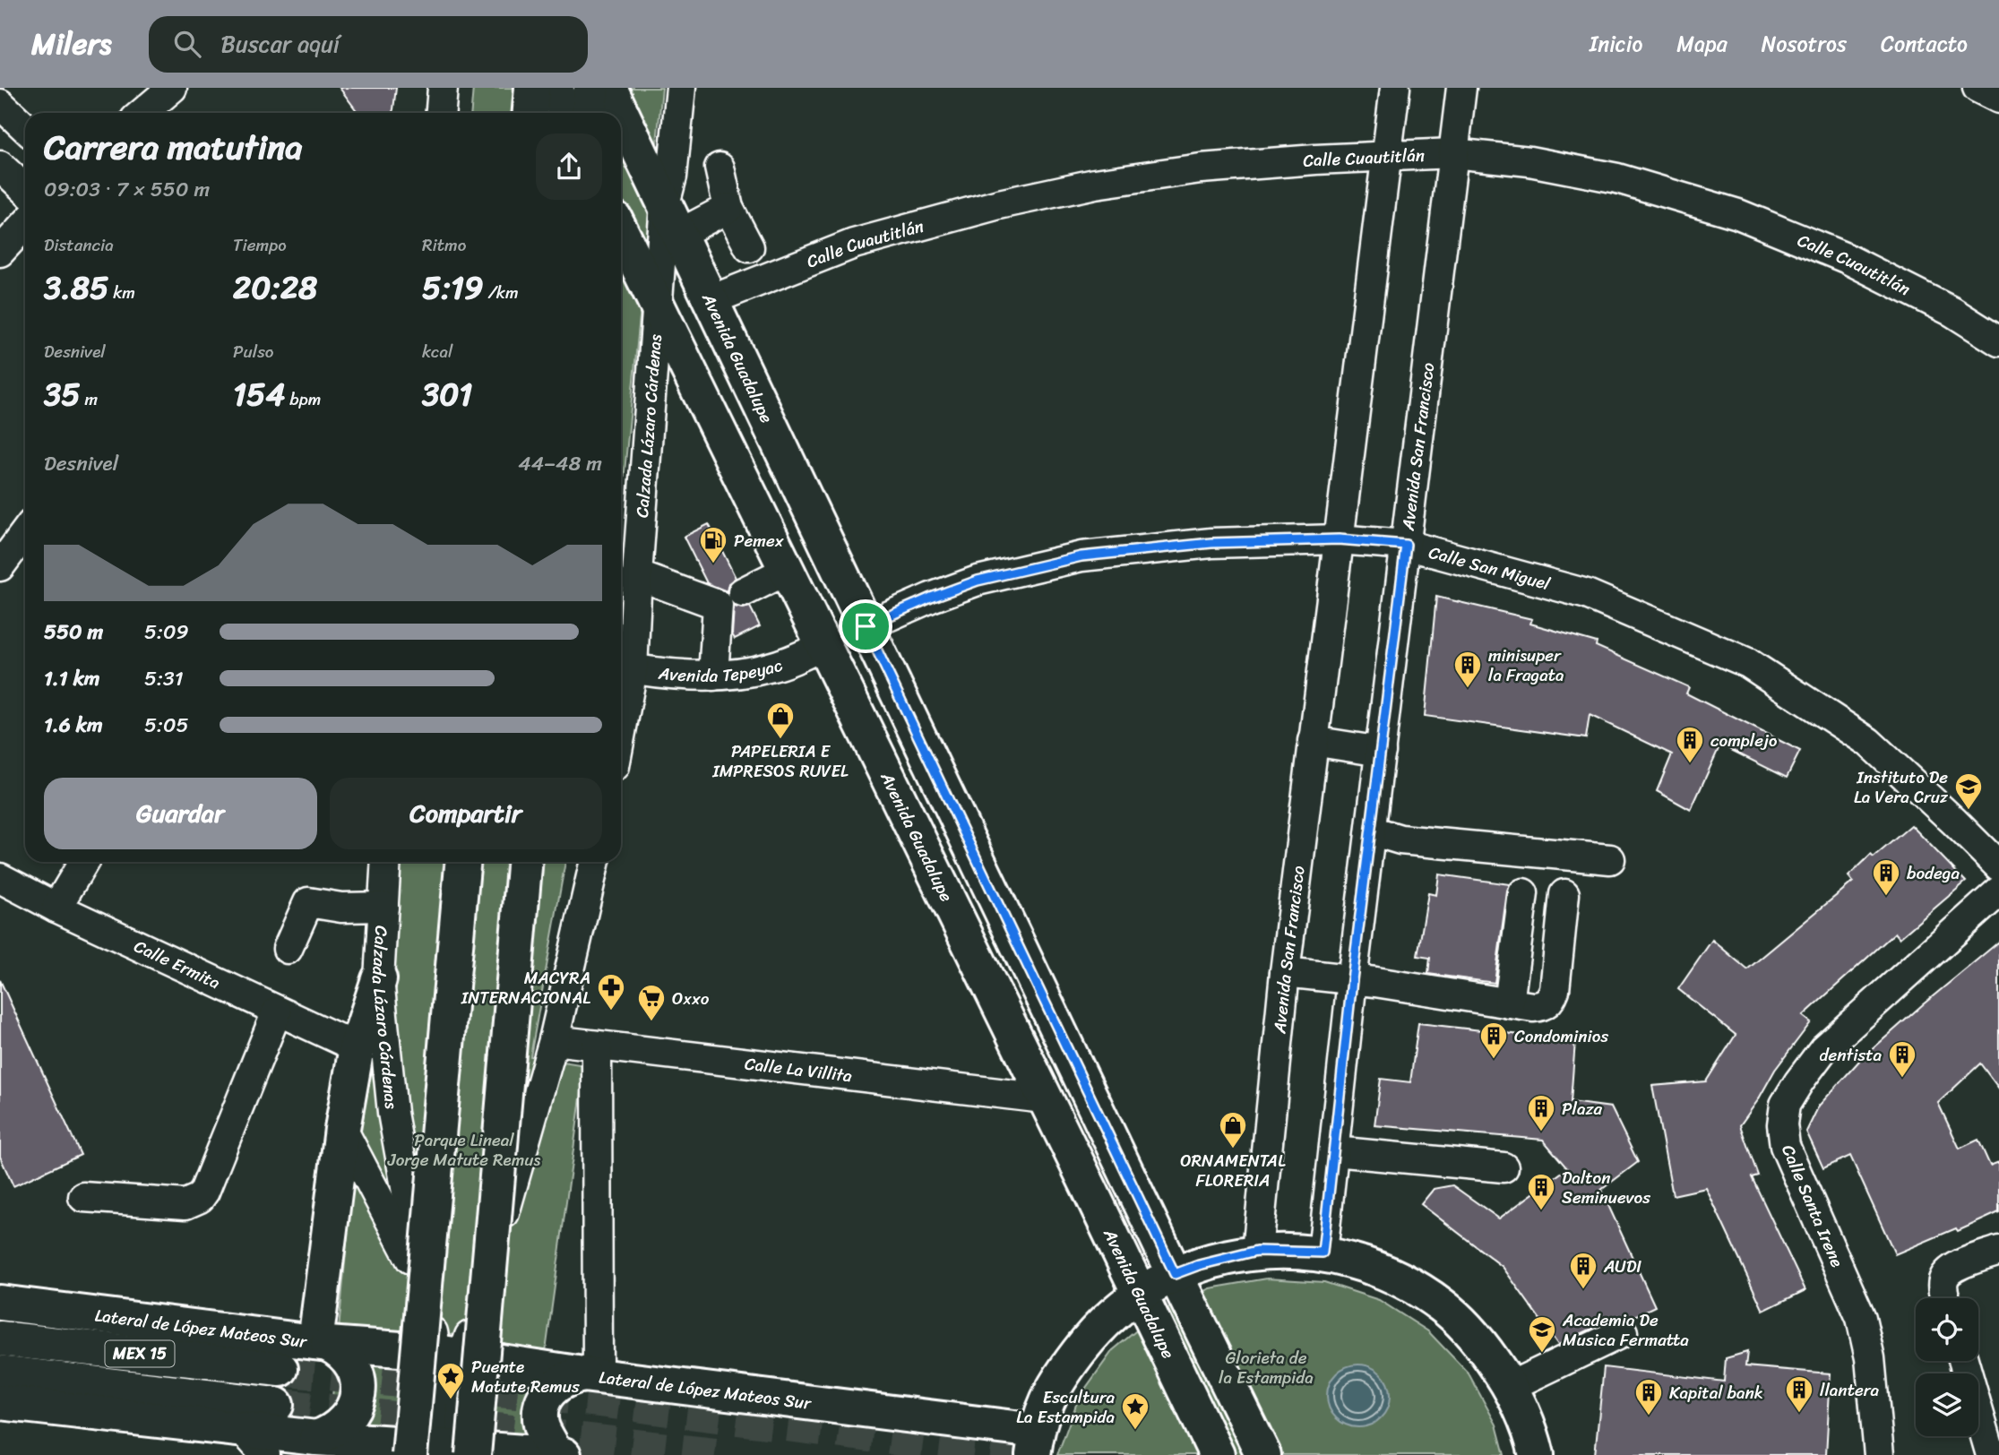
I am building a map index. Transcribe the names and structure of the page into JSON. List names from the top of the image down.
{
  "streets": {
    "main road": ["Avenida Guadalupe", "Lateral de López Mateos Sur", "MEX 15"],
    "street": [
      "Calle Cuautitlán",
      "Calzada Lázaro Cárdenas",
      "Avenida San Francisco",
      "Calle San Miguel",
      "Avenida Tepeyac",
      "Calle Ermita",
      "Calle La Villita",
      "Calle Santa Irene"
    ]
  },
  "crossings": [
    ["Calle Cuautitlán", "Avenida Guadalupe"],
    ["Calle Cuautitlán", "Avenida San Francisco"],
    ["Avenida Guadalupe", "Calzada Lázaro Cárdenas"],
    ["Avenida Guadalupe", "Calle San Miguel"],
    ["Avenida Guadalupe", "Avenida Tepeyac"],
    ["Avenida Guadalupe", "Calle La Villita"],
    ["Calzada Lázaro Cárdenas", "Avenida Tepeyac"],
    ["Calzada Lázaro Cárdenas", "Calle La Villita"],
    ["Calzada Lázaro Cárdenas", "Lateral de López Mateos Sur"],
    ["Avenida San Francisco", "Calle San Miguel"]
  ],
  "parks": ["Parque Lineal Jorge Matute Remus", "Glorieta de la Estampida"],
  "places": {
    "fuel station": ["Pemex"],
    "building": [
      "minisuper la Fragata",
      "complejo",
      "bodega",
      "Condominios",
      "dentista",
      "Plaza",
      "Dalton Seminuevos",
      "AUDI",
      "llantera",
      "Kapital bank"
    ],
    "shop": ["PAPELERIA E IMPRESOS RUVEL", "ORNAMENTAL FLORERIA"],
    "school or university": ["Instituto De La Vera Cruz", "Academia De Musica Fermatta"],
    "pharmacy": ["MACYRA INTERNACIONAL"],
    "supermarket": ["Oxxo"],
    "place": ["Puente Matute Remus", "Escultura La Estampida"]
  },
  "page": {
    "header": "Milers",
    "search": "Buscar aquí",
    "nav": [
      "Inicio",
      "Mapa",
      "Nosotros",
      "Contacto"
    ],
    "heading": ["Carrera matutina", "09:03 · 7 × 550 m"],
    "stats": [
      ["Distancia", "3.85 km"],
      ["Tiempo", "20:28"],
      ["Ritmo", "5:19 /km"],
      ["Desnivel", "35 m"],
      ["Pulso", "154 bpm"],
      ["kcal", "301"]
    ],
    "chart": ["Desnivel", "44–48 m"],
    "list": [
      {
        "name": "550 m",
        "note": "5:09"
      },
      {
        "name": "1.1 km",
        "note": "5:31"
      },
      {
        "name": "1.6 km",
        "note": "5:05"
      }
    ],
    "buttons": ["Guardar", "Compartir"]
  }
}
